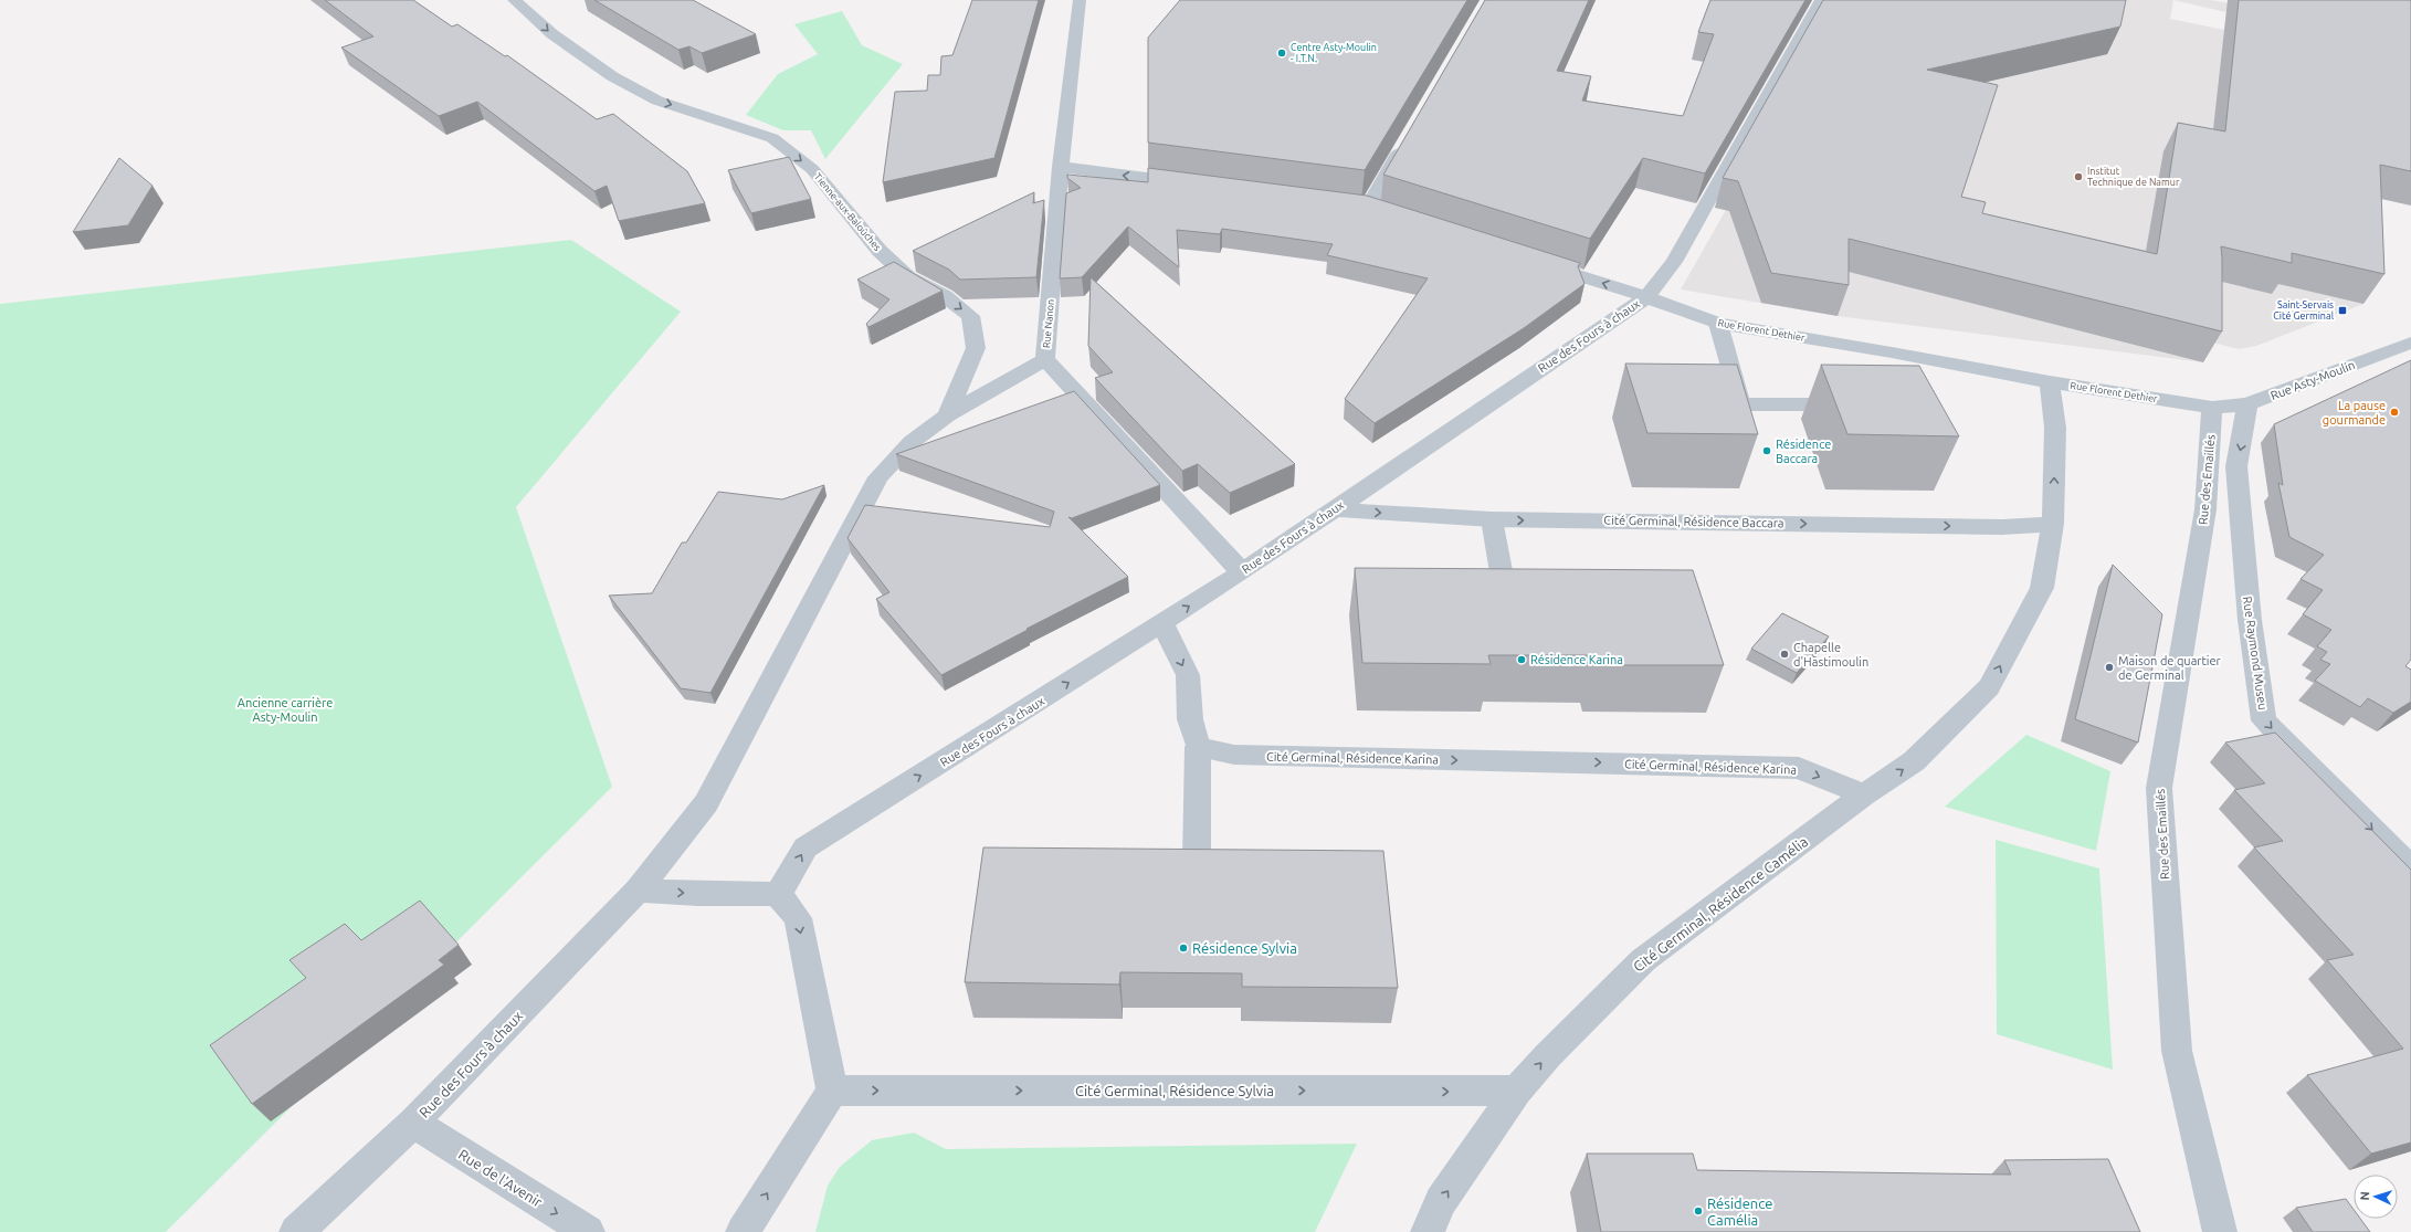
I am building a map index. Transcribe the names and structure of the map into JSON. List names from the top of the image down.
{
  "streets": {
    "street": [
      "Tienne-aux-Baloûches",
      "Rue Nanon",
      "Rue Florent Dethier",
      "Rue des Fours à chaux",
      "Rue Asty-Moulin",
      "Rue des Emaillés",
      "Cité Germinal, Résidence Baccara",
      "Rue Raymond Museu",
      "Cité Germinal, Résidence Karina",
      "Cité Germinal, Résidence Camélia",
      "Cité Germinal, Résidence Sylvia",
      "Rue de l'Avenir"
    ]
  },
  "crossings": [
    ["Tienne-aux-Baloûches", "Rue des Fours à chaux"],
    ["Rue Nanon", "Rue des Fours à chaux"],
    ["Rue Florent Dethier", "Rue des Fours à chaux"],
    ["Rue Florent Dethier", "Rue Asty-Moulin"],
    ["Rue Florent Dethier", "Rue des Emaillés"],
    ["Rue des Fours à chaux", "Cité Germinal, Résidence Baccara"],
    ["Rue des Fours à chaux", "Rue de l'Avenir"],
    ["Rue Asty-Moulin", "Rue des Emaillés"],
    ["Rue Asty-Moulin", "Rue Raymond Museu"],
    ["Cité Germinal, Résidence Karina", "Cité Germinal, Résidence Camélia"],
    ["Cité Germinal, Résidence Camélia", "Cité Germinal, Résidence Sylvia"]
  ],
  "one_way": [
    "Tienne-aux-Baloûches",
    "Cité Germinal, Résidence Baccara",
    "Rue Raymond Museu",
    "Cité Germinal, Résidence Karina",
    "Cité Germinal, Résidence Camélia",
    "Cité Germinal, Résidence Sylvia",
    "Rue de l'Avenir"
  ],
  "parks": ["Ancienne carrière Asty-Moulin"],
  "places": {
    "other": [
      "Centre Asty-Moulin - I.T.N.",
      "Institut Technique de Namur",
      "La pause gourmande",
      "Résidence Baccara",
      "Chapelle d'Hastimoulin",
      "Résidence Karina",
      "Maison de quartier de Germinal",
      "Résidence Sylvia",
      "Résidence Camélia"
    ],
    "transit": ["Saint-Servais Cité Germinal"]
  },
  "north": "left"
}
